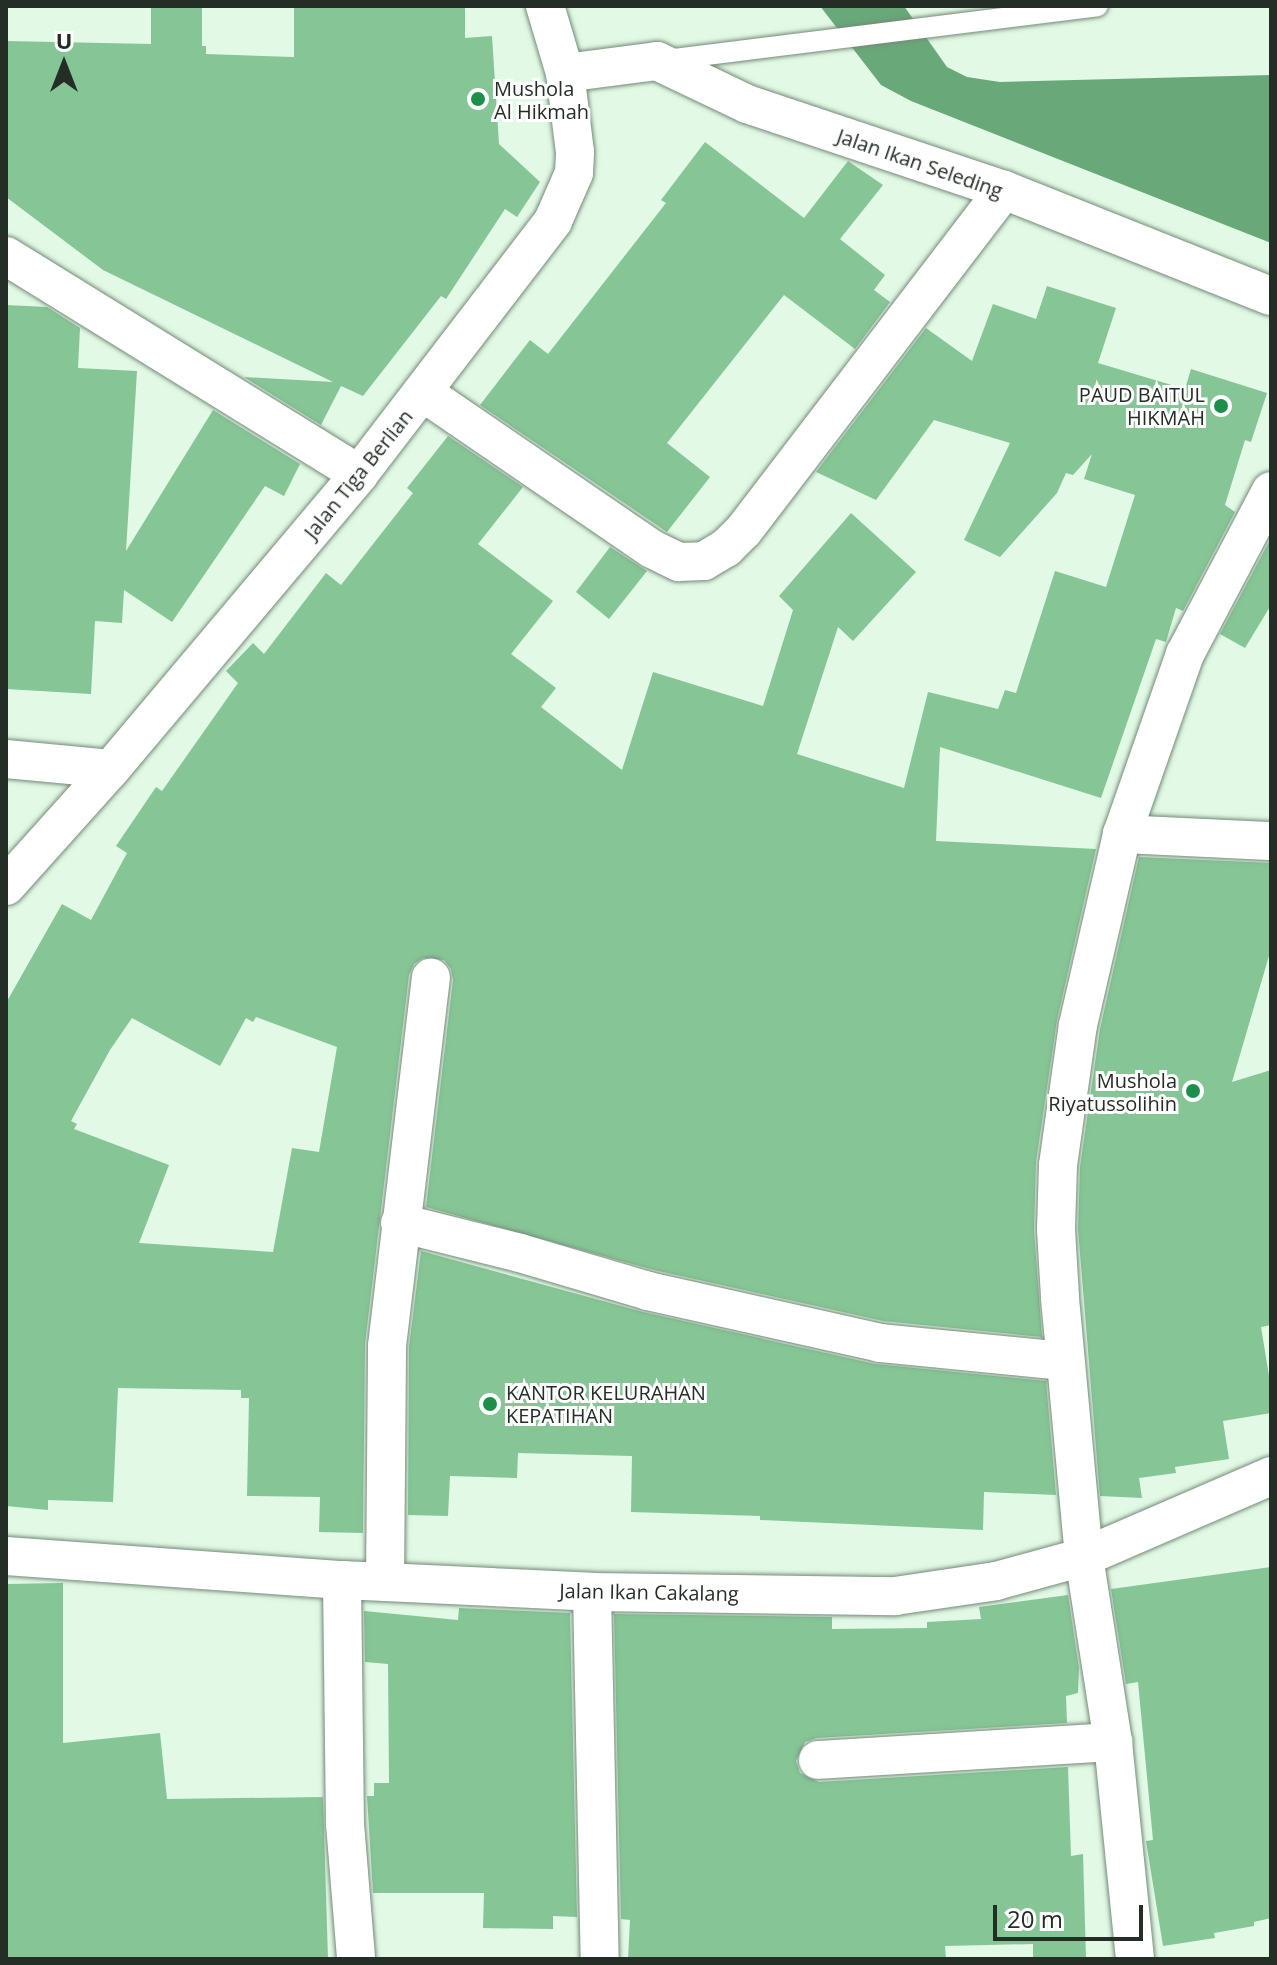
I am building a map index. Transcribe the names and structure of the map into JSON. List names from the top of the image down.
{
  "streets": {
    "street": ["Jalan Ikan Seleding", "Jalan Tiga Berlian", "Jalan Ikan Cakalang"]
  },
  "places": [
    "Mushola Al Hikmah",
    "PAUD BAITUL HIKMAH",
    "Mushola Riyatussolihin",
    "KANTOR KELURAHAN KEPATIHAN"
  ],
  "scale_bar": "20 m",
  "north": "top"
}
